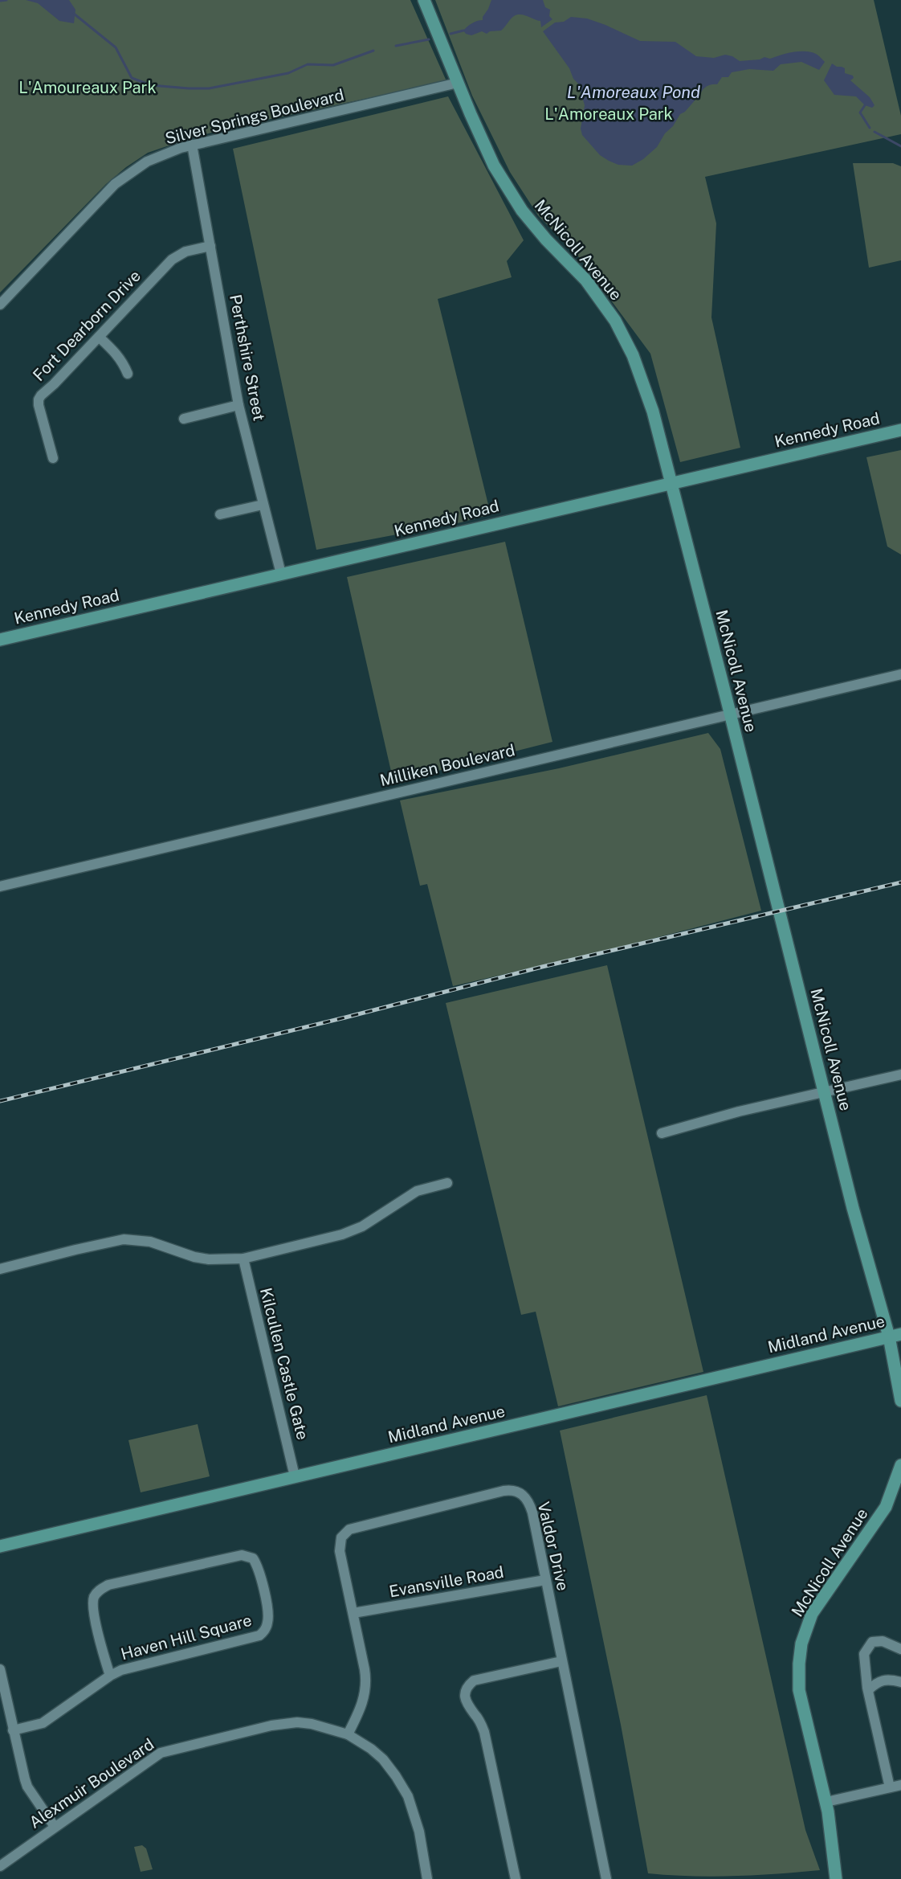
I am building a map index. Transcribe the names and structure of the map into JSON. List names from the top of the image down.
{
  "streets": {
    "main road": ["McNicoll Avenue", "Kennedy Road", "Midland Avenue"],
    "street": [
      "Silver Springs Boulevard",
      "Fort Dearborn Drive",
      "Perthshire Street",
      "Milliken Boulevard",
      "Kilcullen Castle Gate",
      "Valdor Drive",
      "Evansville Road",
      "Haven Hill Square",
      "Alexmuir Boulevard"
    ]
  },
  "crossings": [
    ["Silver Springs Boulevard", "McNicoll Avenue"],
    ["Silver Springs Boulevard", "Perthshire Street"],
    ["McNicoll Avenue", "Kennedy Road"],
    ["McNicoll Avenue", "Milliken Boulevard"],
    ["McNicoll Avenue", "Midland Avenue"],
    ["Fort Dearborn Drive", "Perthshire Street"],
    ["Perthshire Street", "Kennedy Road"],
    ["Midland Avenue", "Kilcullen Castle Gate"],
    ["Valdor Drive", "Evansville Road"],
    ["Valdor Drive", "Alexmuir Boulevard"]
  ],
  "water": ["L'Amoreaux Pond"],
  "parks": ["L'Amoureaux Park", "L'Amoreaux Park"]
}
